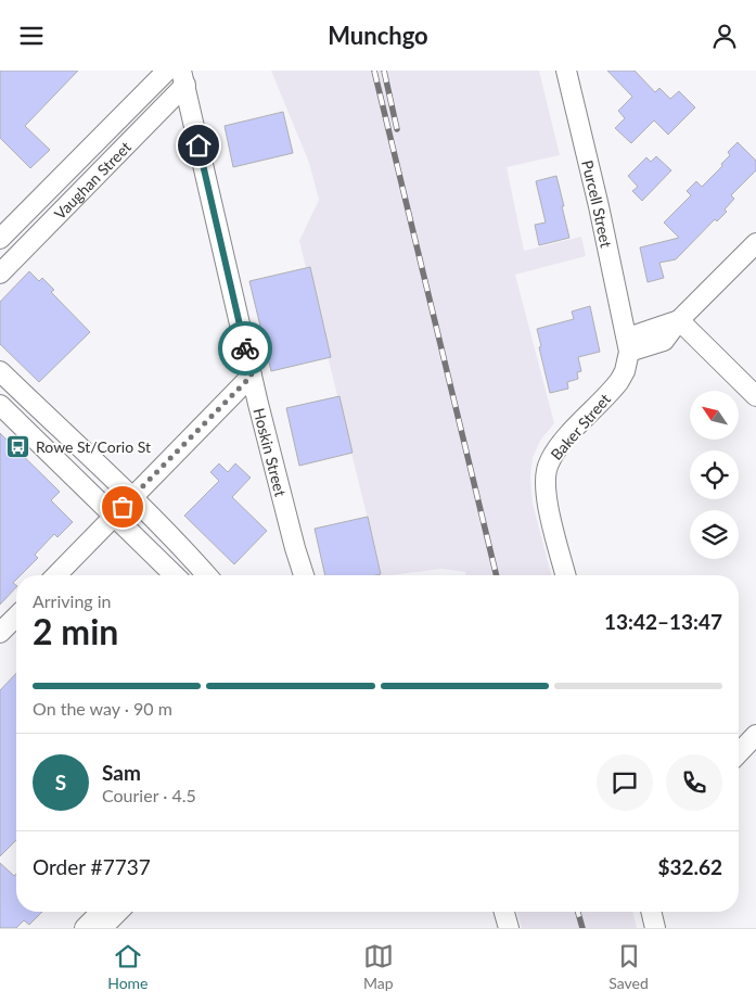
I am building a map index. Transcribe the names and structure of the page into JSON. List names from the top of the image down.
{
  "streets": {
    "street": [
      "Vaughan Street",
      "Purcell Street",
      "Baker Street",
      "Hoskin Street"
    ]
  },
  "crossings": [
    ["Vaughan Street", "Hoskin Street"],
    ["Purcell Street", "Baker Street"]
  ],
  "places": {
    "bus stop": ["Rowe St/Corio St"]
  },
  "north": "top left",
  "page": {
    "header": "Munchgo",
    "heading": ["2 min", "Arriving in", "13:42–13:47"],
    "panel": [
      "Sam",
      "Courier · 4.5",
      "Order #7737",
      "$32.62"
    ],
    "bar": "On the way · 90 m",
    "round": "S",
    "tabs": ["Home", "Map", "Saved"]
  }
}
